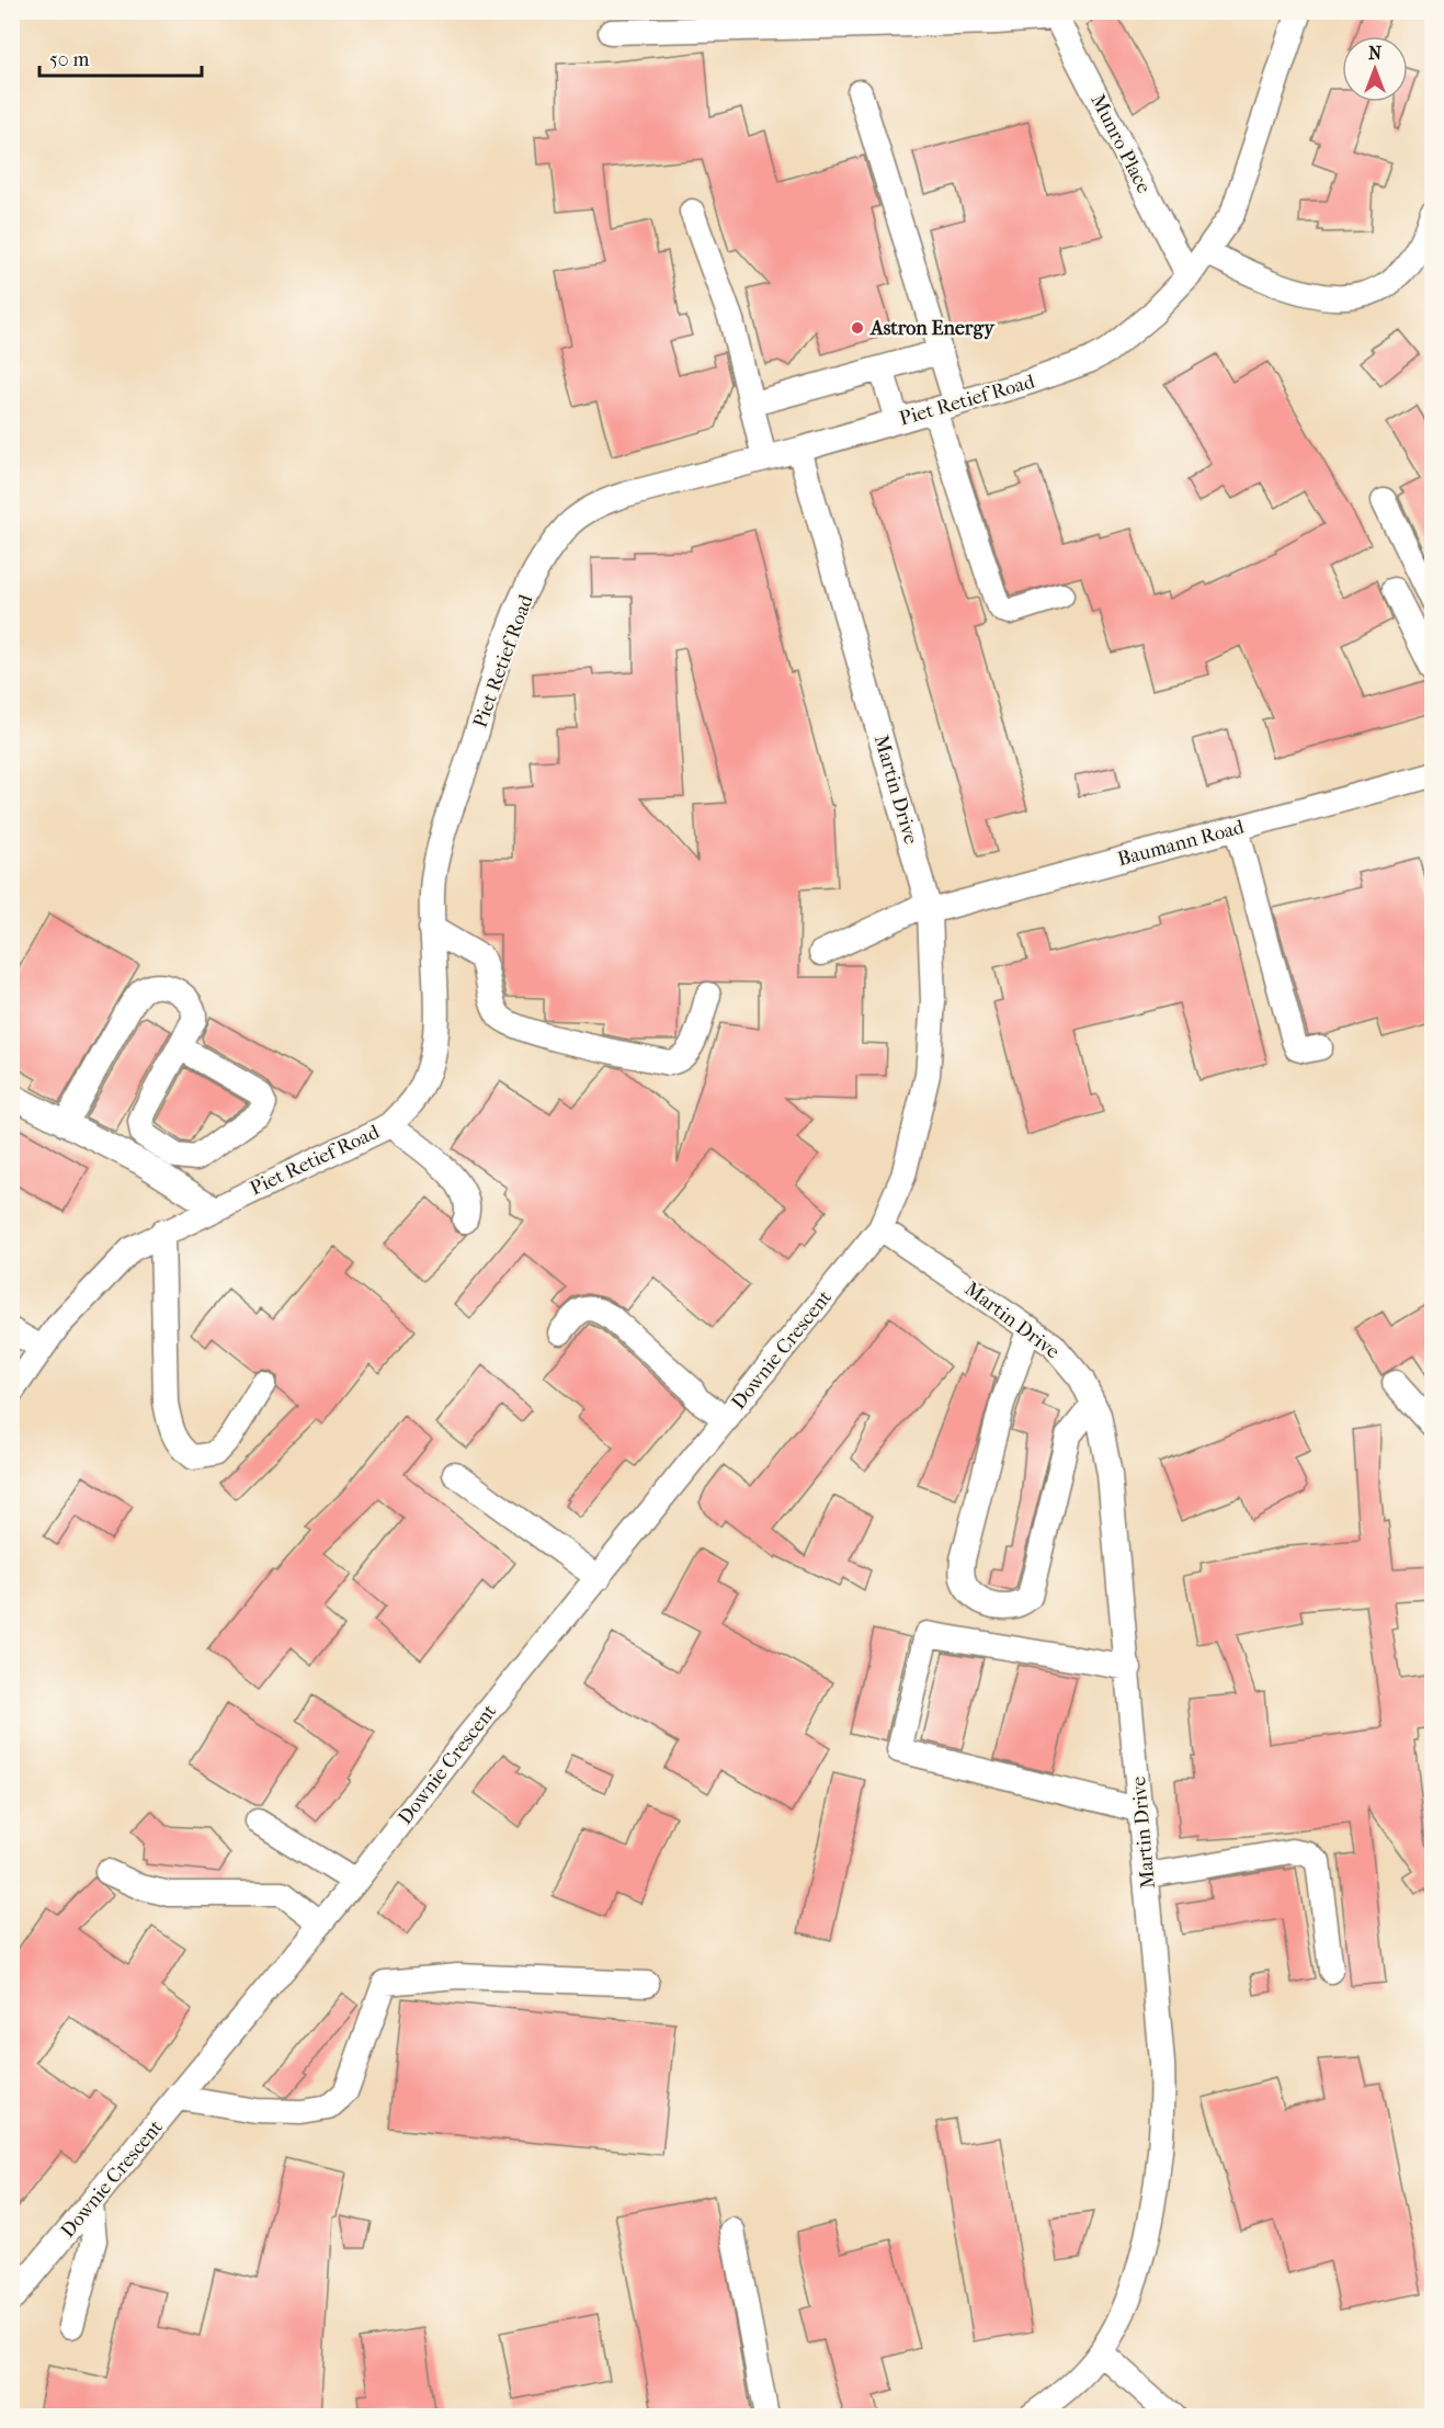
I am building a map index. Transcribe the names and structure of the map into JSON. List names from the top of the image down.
{
  "streets": {
    "street": [
      "Munro Place",
      "Piet Retief Road",
      "Martin Drive",
      "Baumann Road",
      "Downie Crescent"
    ]
  },
  "crossings": [
    ["Munro Place", "Piet Retief Road"],
    ["Piet Retief Road", "Martin Drive"],
    ["Martin Drive", "Baumann Road"],
    ["Martin Drive", "Downie Crescent"]
  ],
  "places": ["Astron Energy"],
  "scale_bar": "50 m",
  "north": "top"
}
